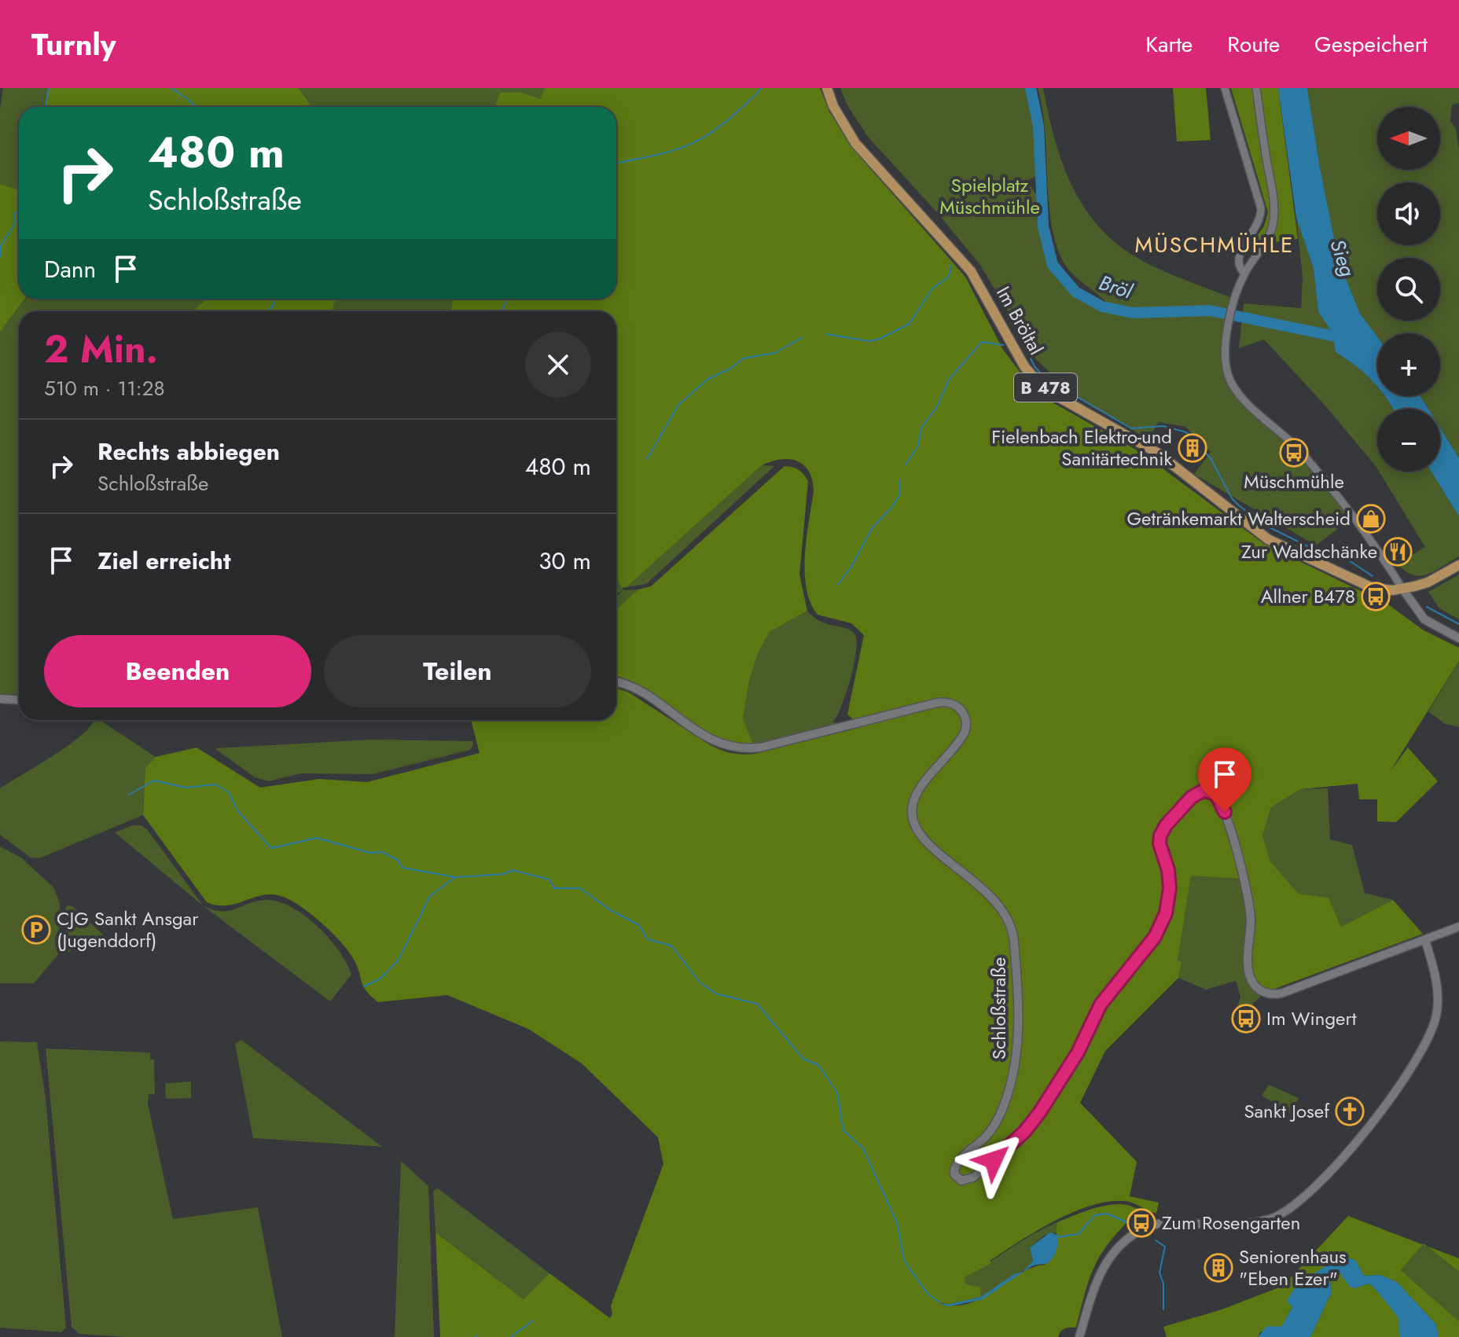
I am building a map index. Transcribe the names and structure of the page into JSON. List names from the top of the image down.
{
  "streets": {
    "main road": ["Im Bröltal", "B 478", "Schloßstraße"]
  },
  "districts": ["MÜSCHMÜHLE"],
  "water": ["Sieg", "Bröl"],
  "parks": ["Spielplatz Müschmühle"],
  "places": {
    "building": ["Fielenbach Elektro-und Sanitärtechnik", "Seniorenhaus \"Eben Ezer\""],
    "bus stop": [
      "Müschmühle",
      "Allner B478",
      "Im Wingert",
      "Zum Rosengarten"
    ],
    "shop": ["Getränkemarkt Walterscheid"],
    "restaurant": ["Zur Waldschänke"],
    "parking": ["CJG Sankt Ansgar (Jugenddorf)"],
    "church": ["Sankt Josef"]
  },
  "north": "left",
  "page": {
    "header": "Turnly",
    "nav": ["Karte", "Route", "Gespeichert"],
    "map_buttons": ["+", "−"],
    "turn": ["480 m", "Schloßstraße"],
    "then": "Dann",
    "heading": ["2 Min.", "510 m · 11:28"],
    "list": [
      {
        "name": "Rechts abbiegen",
        "note": "Schloßstraße",
        "value": "480 m"
      },
      {
        "name": "Ziel erreicht",
        "value": "30 m"
      }
    ],
    "buttons": ["Beenden", "Teilen"]
  }
}
